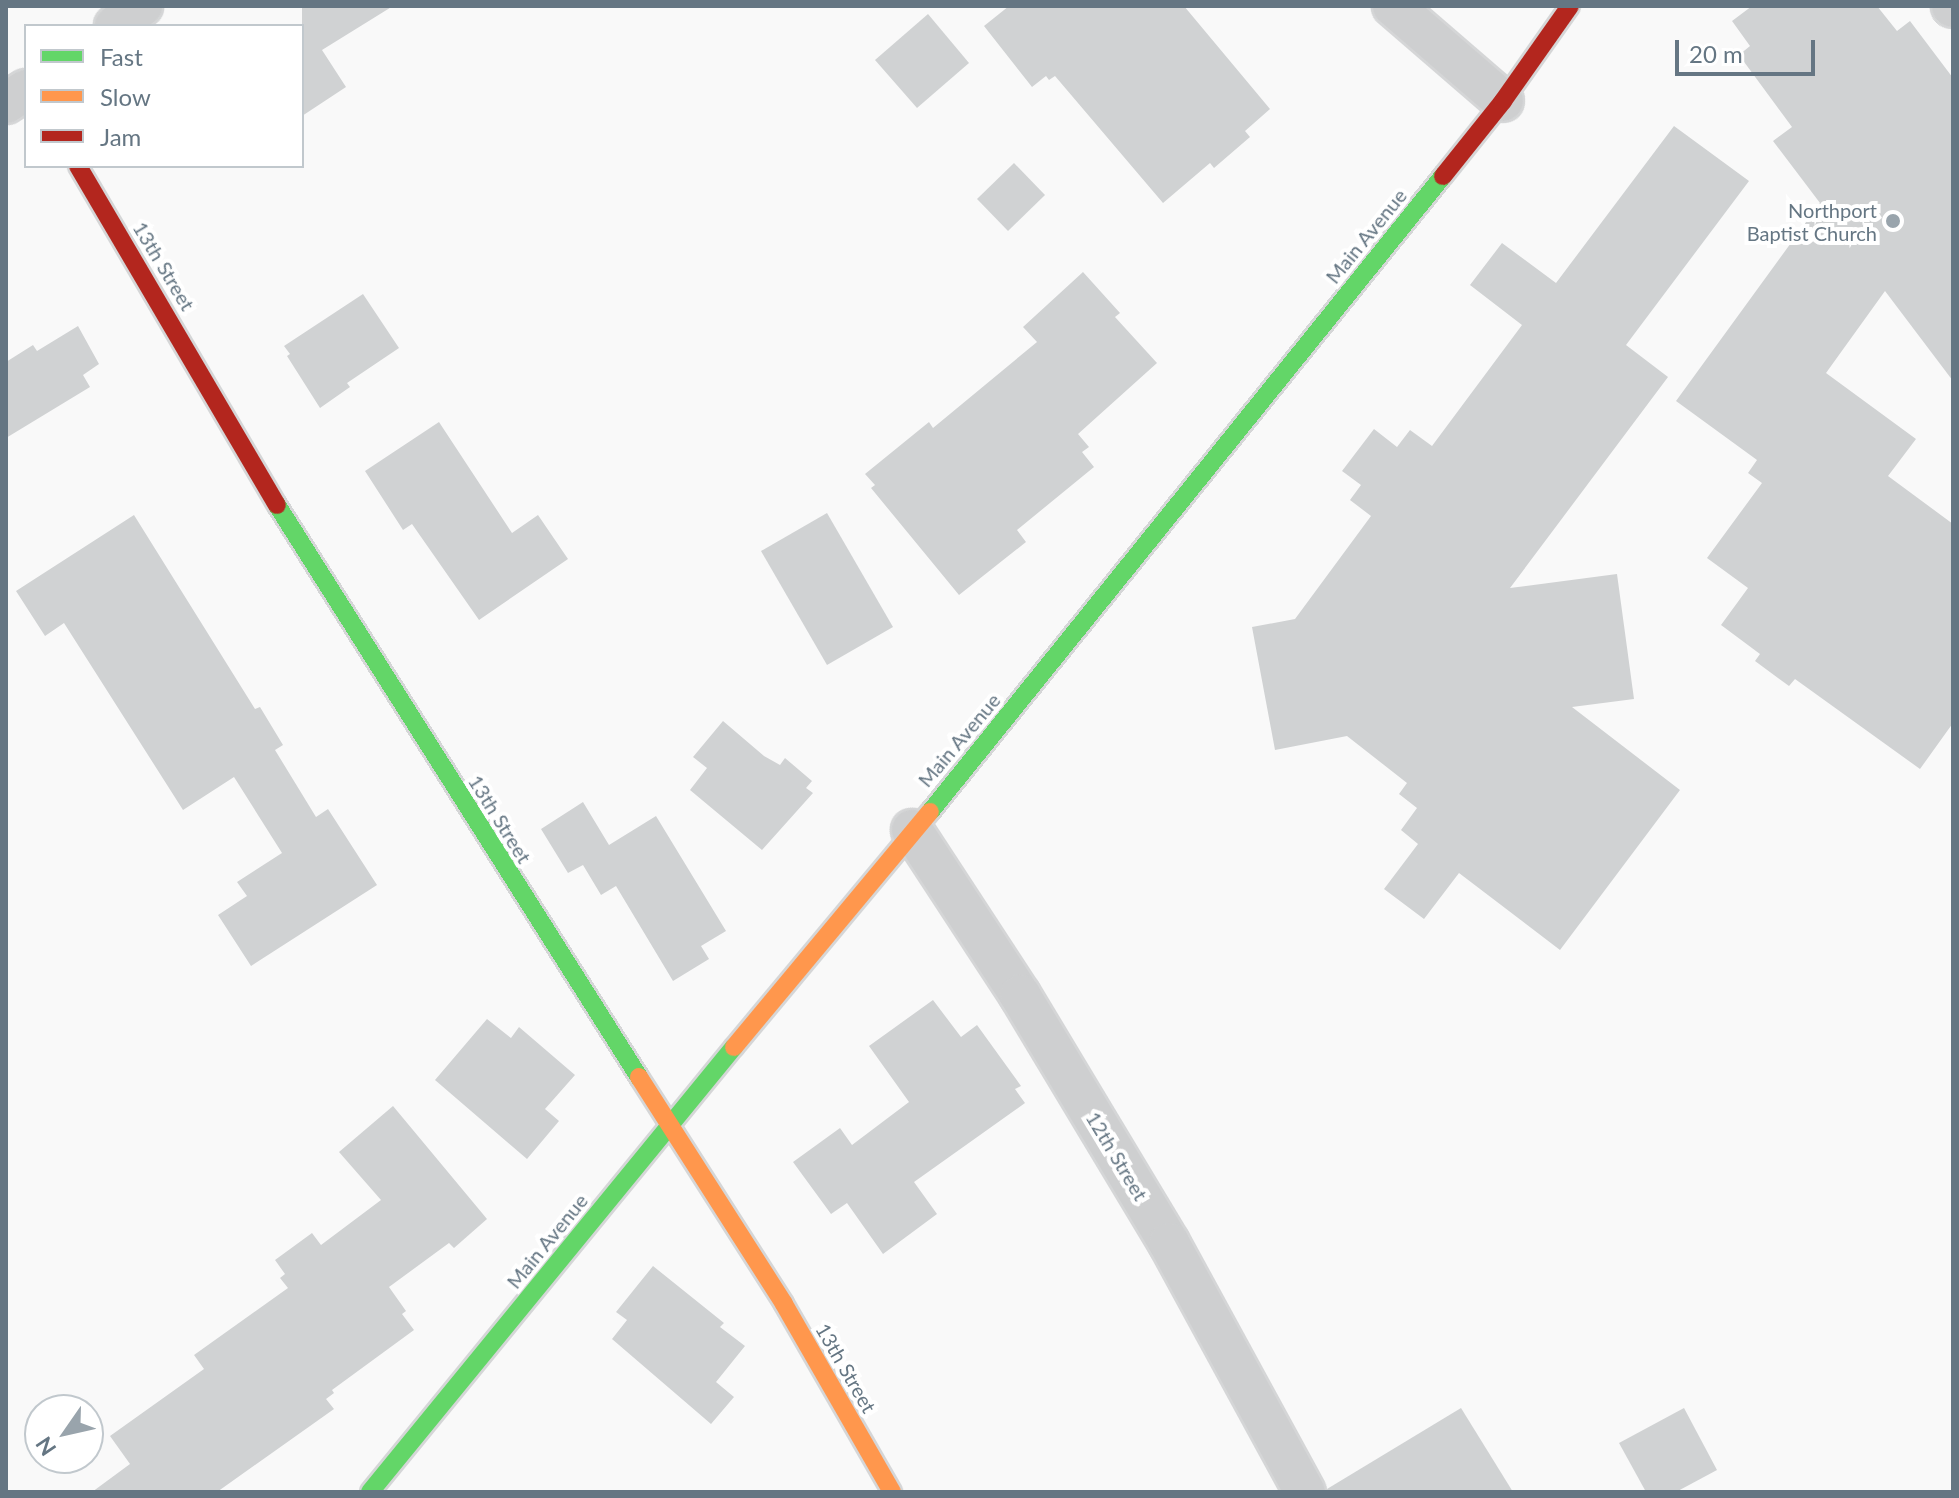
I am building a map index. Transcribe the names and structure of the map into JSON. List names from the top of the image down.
{
  "streets": {
    "main road": ["Main Avenue", "13th Street"],
    "street": ["12th Street"]
  },
  "crossings": [
    ["Main Avenue", "13th Street"],
    ["Main Avenue", "12th Street"]
  ],
  "places": ["Northport Baptist Church"],
  "legend": ["Fast", "Slow", "Jam"],
  "scale_bar": "20 m",
  "north": "bottom left"
}
